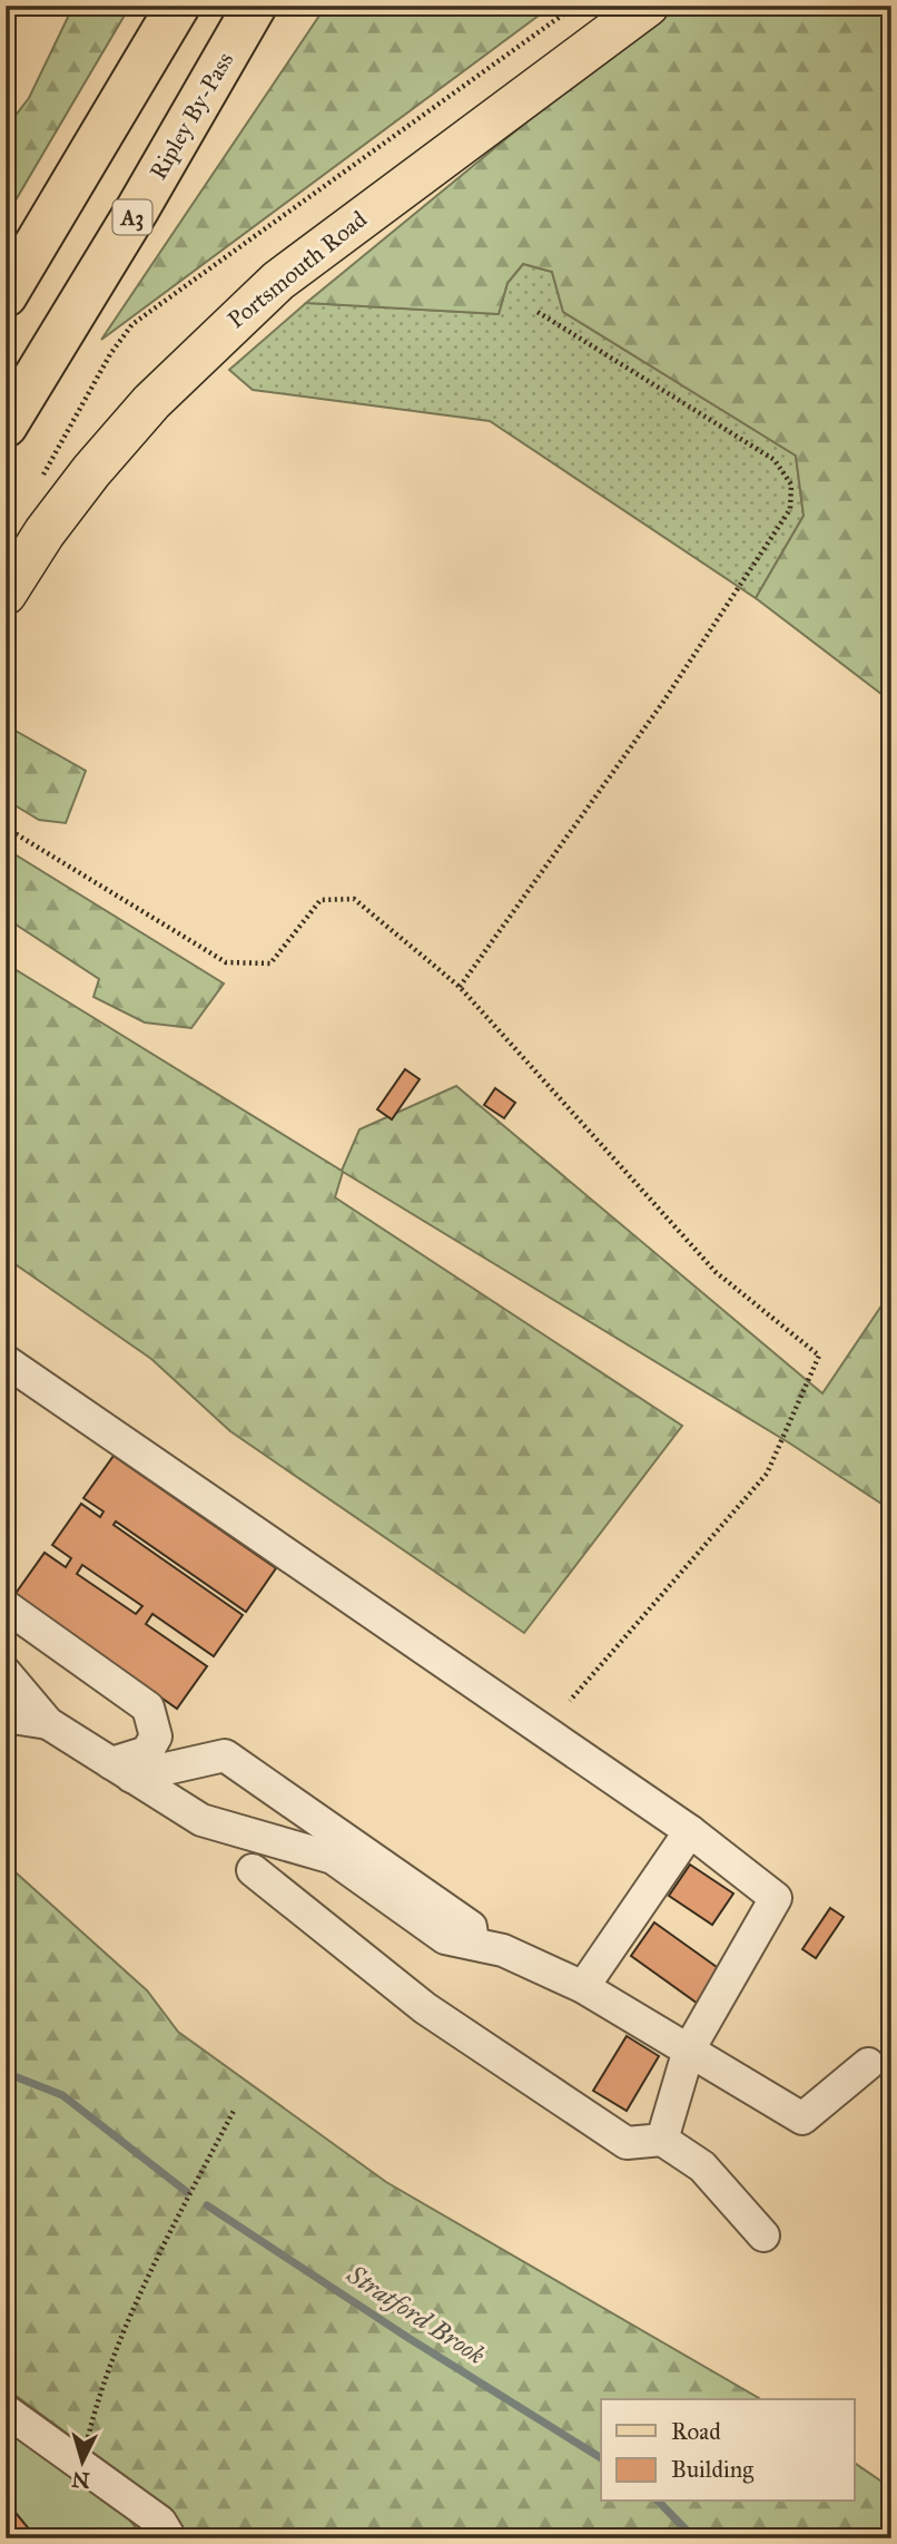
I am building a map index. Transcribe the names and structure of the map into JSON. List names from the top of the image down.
{
  "streets": {
    "highway": ["Ripley By-Pass", "A3"],
    "main road": ["Portsmouth Road"]
  },
  "water": ["Stratford Brook"],
  "legend": ["Road", "Building"],
  "north": "bottom"
}
